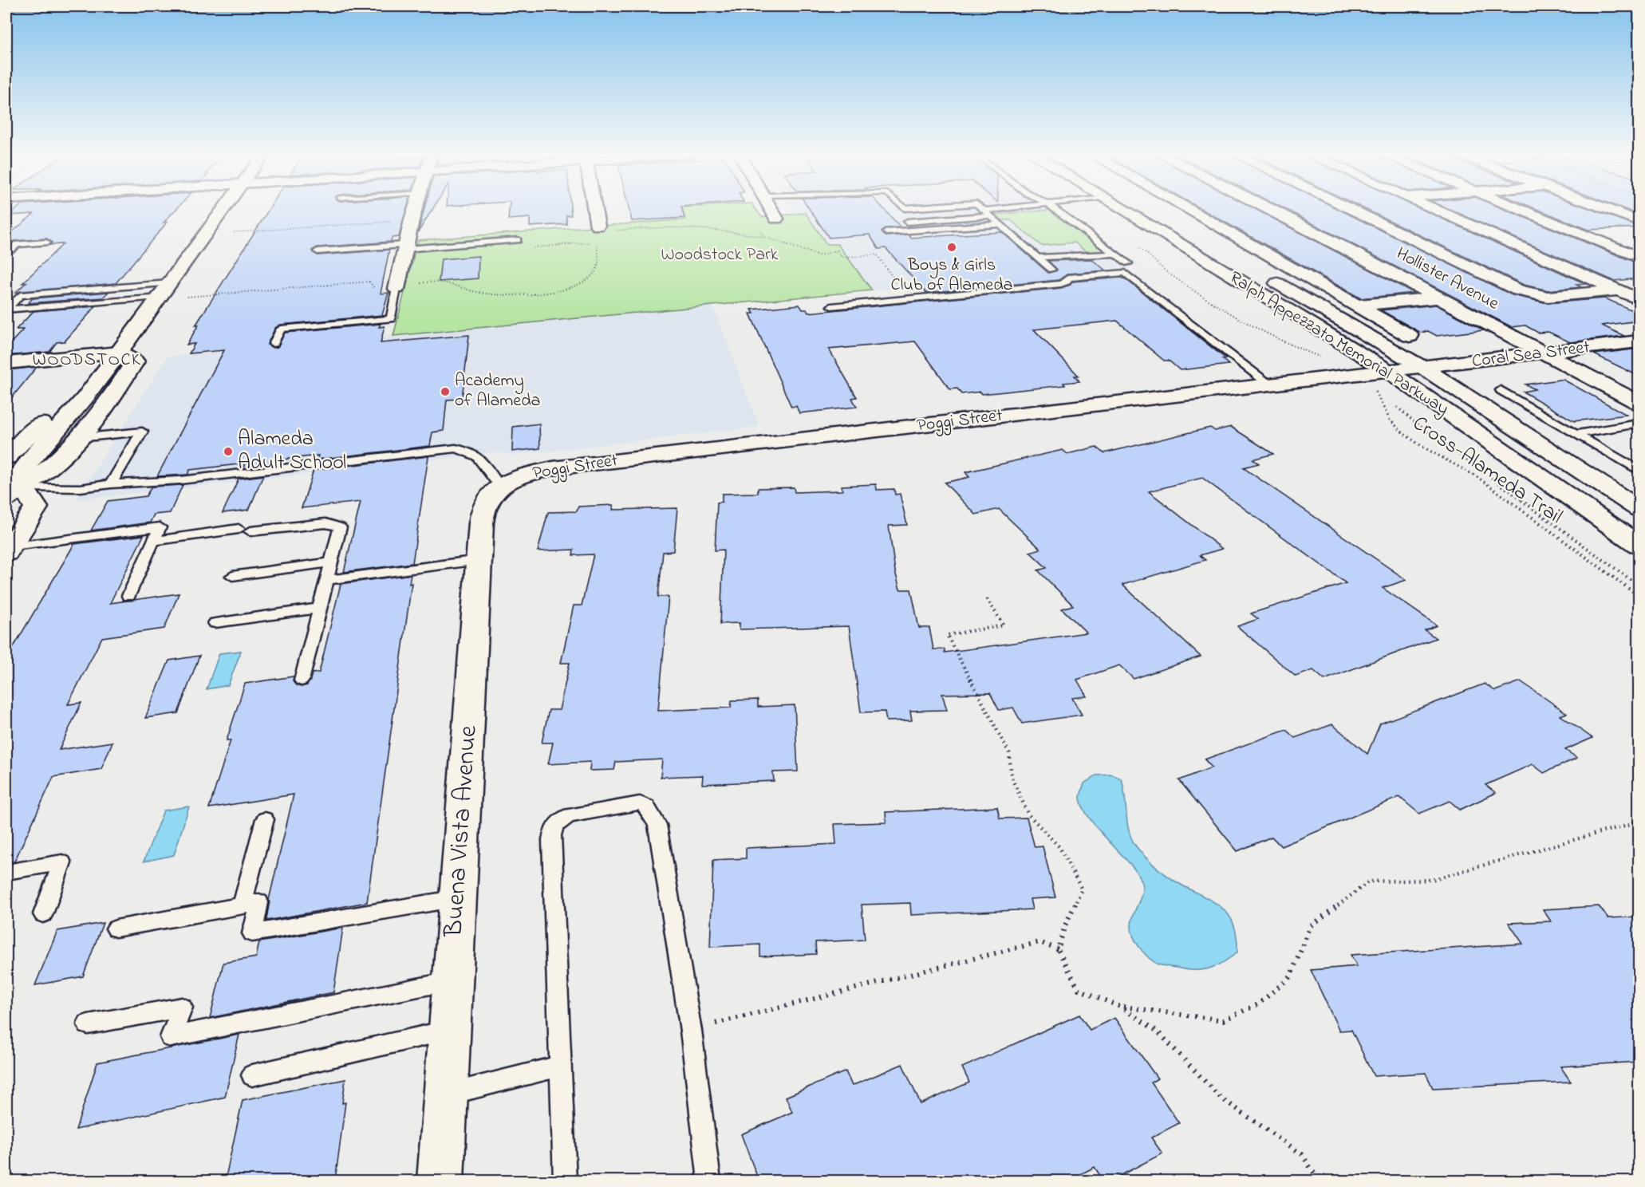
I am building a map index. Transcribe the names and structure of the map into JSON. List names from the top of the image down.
{
  "streets": {
    "street": [
      "Hollister Avenue",
      "Ralph Appezzato Memorial Parkway",
      "Coral Sea Street",
      "Poggi Street",
      "Buena Vista Avenue"
    ],
    "path": ["Cross-Alameda Trail"]
  },
  "crossings": [
    ["Hollister Avenue", "Coral Sea Street"],
    ["Ralph Appezzato Memorial Parkway", "Coral Sea Street"],
    ["Ralph Appezzato Memorial Parkway", "Poggi Street"],
    ["Ralph Appezzato Memorial Parkway", "Cross-Alameda Trail"],
    ["Coral Sea Street", "Poggi Street"],
    ["Poggi Street", "Cross-Alameda Trail"],
    ["Poggi Street", "Buena Vista Avenue"]
  ],
  "districts": ["WOODSTOCK"],
  "parks": ["Woodstock Park"],
  "places": ["Boys & Girls Club of Alameda", "Academy of Alameda", "Alameda Adult School"]
}
